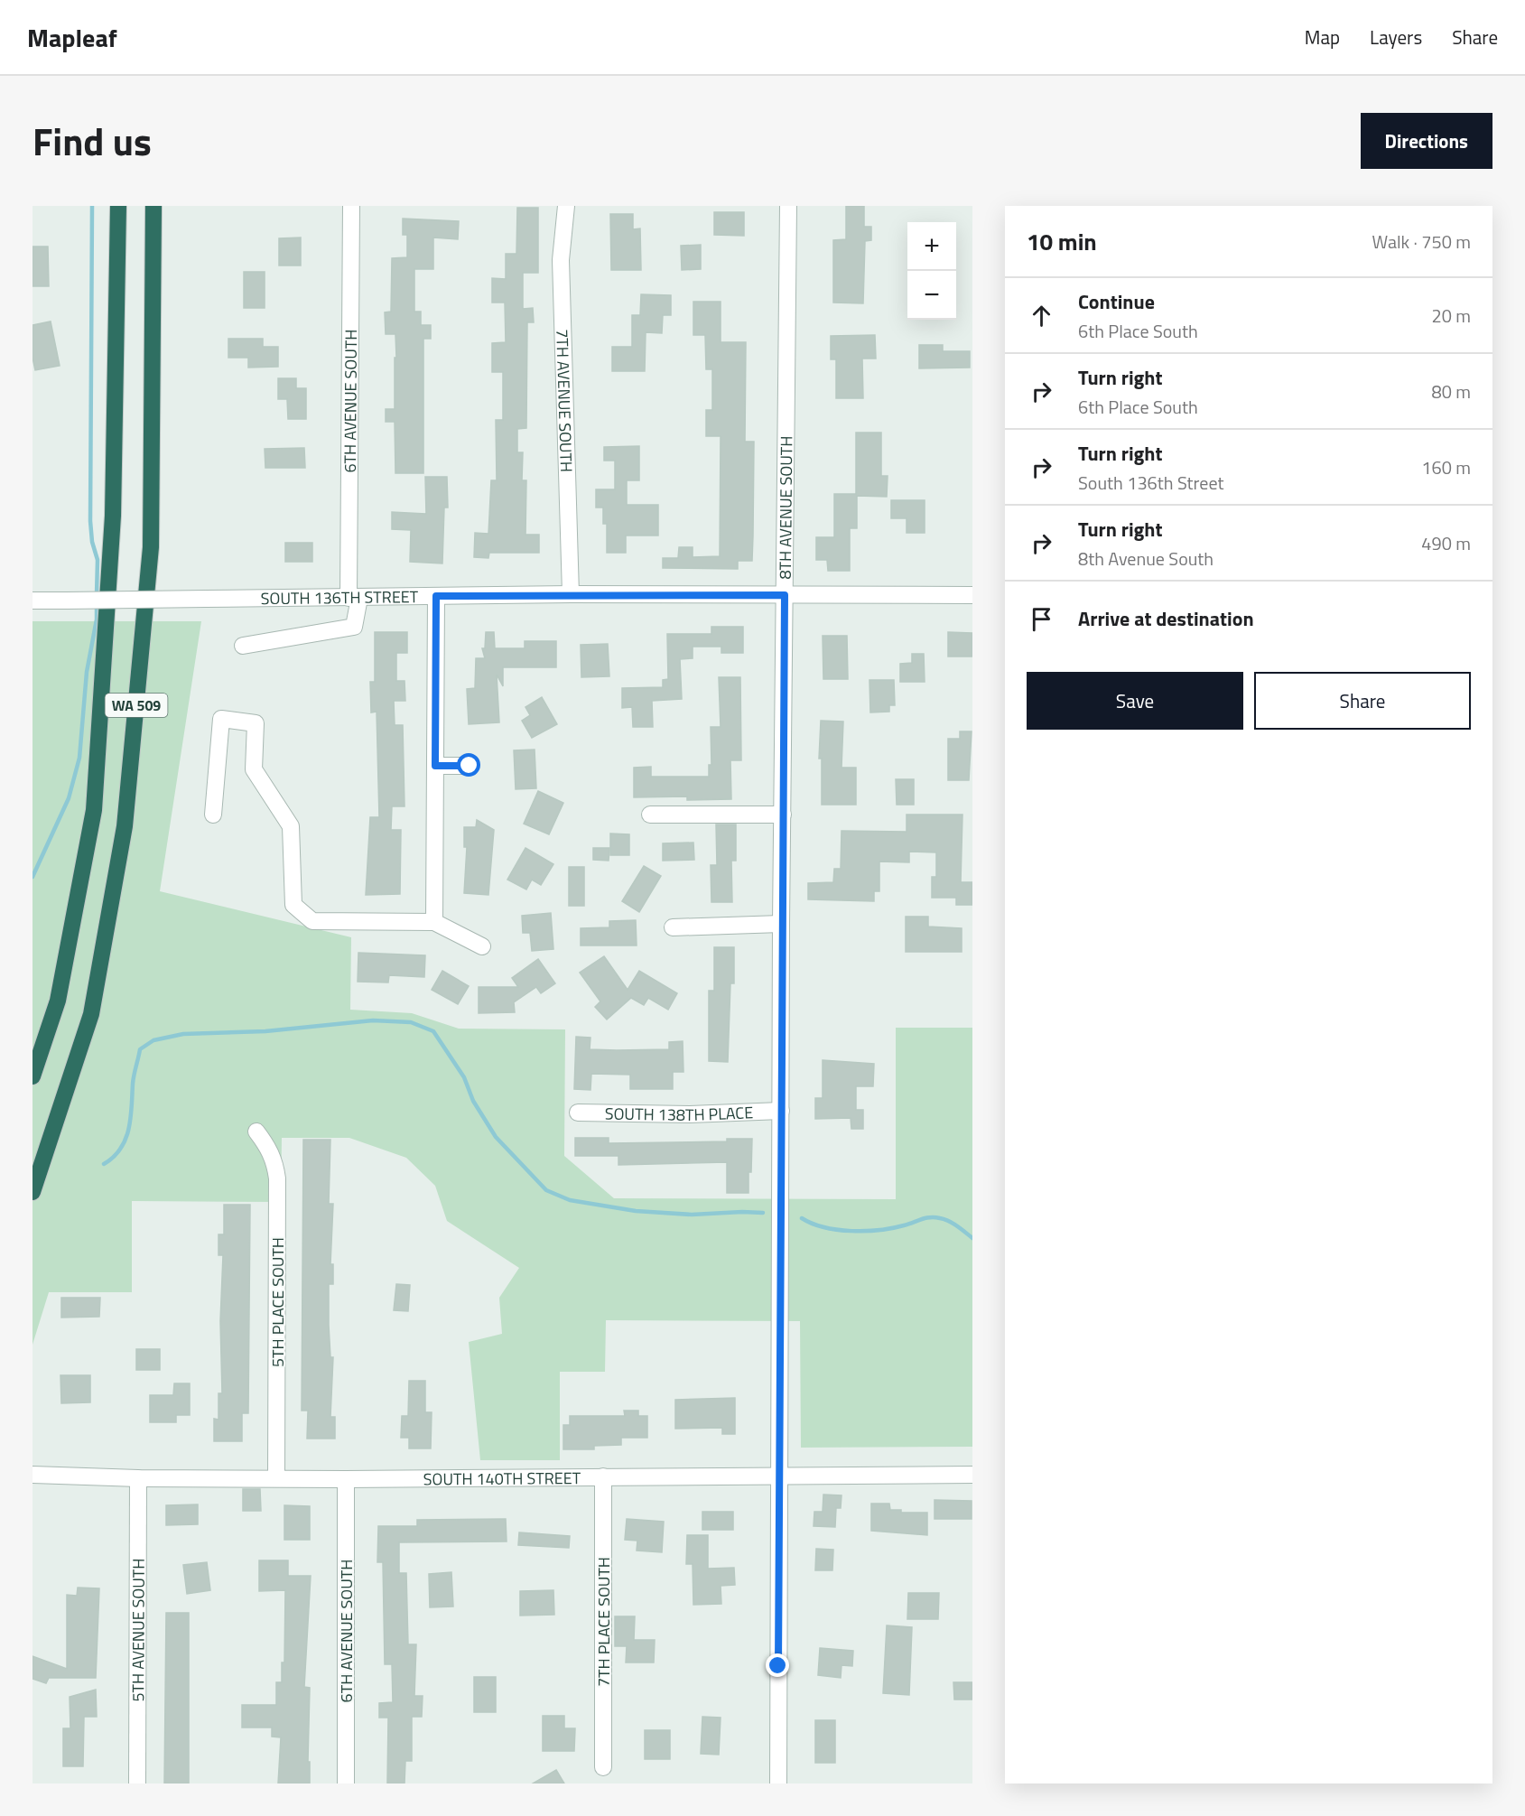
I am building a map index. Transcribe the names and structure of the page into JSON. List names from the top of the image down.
{
  "streets": {
    "highway": ["WA 509"],
    "street": [
      "7TH AVENUE SOUTH",
      "6TH AVENUE SOUTH",
      "8TH AVENUE SOUTH",
      "SOUTH 136TH STREET",
      "SOUTH 138TH PLACE",
      "5TH PLACE SOUTH",
      "SOUTH 140TH STREET",
      "7TH PLACE SOUTH",
      "5TH AVENUE SOUTH"
    ]
  },
  "crossings": [
    ["7TH AVENUE SOUTH", "SOUTH 136TH STREET"],
    ["6TH AVENUE SOUTH", "SOUTH 136TH STREET"],
    ["6TH AVENUE SOUTH", "SOUTH 140TH STREET"],
    ["8TH AVENUE SOUTH", "SOUTH 136TH STREET"],
    ["8TH AVENUE SOUTH", "SOUTH 138TH PLACE"],
    ["8TH AVENUE SOUTH", "SOUTH 140TH STREET"],
    ["5TH PLACE SOUTH", "SOUTH 140TH STREET"],
    ["SOUTH 140TH STREET", "7TH PLACE SOUTH"],
    ["SOUTH 140TH STREET", "5TH AVENUE SOUTH"]
  ],
  "page": {
    "header": "Mapleaf",
    "nav": ["Map", "Layers", "Share"],
    "title": "Find us",
    "buttons": [
      "Directions",
      ["Save", "Share"]
    ],
    "heading": ["10 min", "Walk · 750 m"],
    "map_buttons": ["+", "−"],
    "list": [
      ["Continue", "6th Place South", "20 m"],
      ["Turn right", "6th Place South", "80 m"],
      ["Turn right", "South 136th Street", "160 m"],
      ["Turn right", "8th Avenue South", "490 m"],
      "Arrive at destination"
    ]
  }
}
